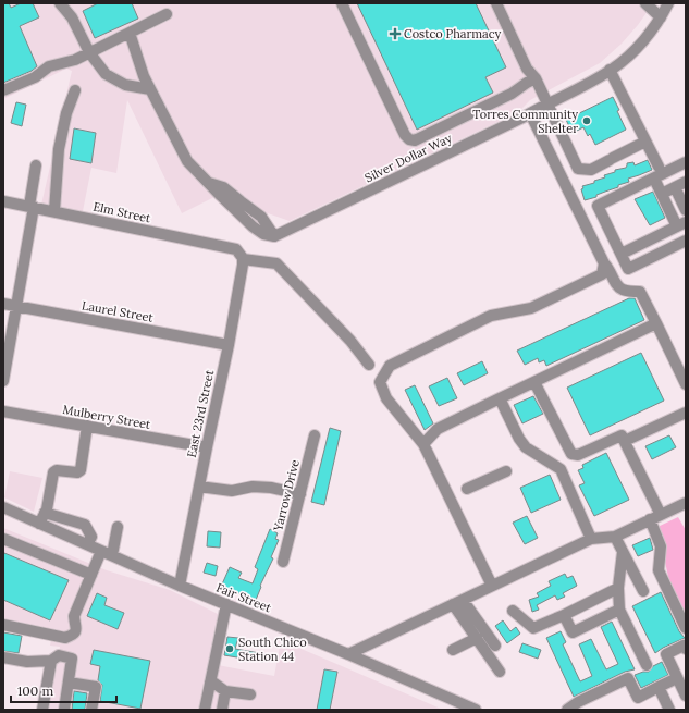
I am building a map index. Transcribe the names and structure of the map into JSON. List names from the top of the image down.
{
  "streets": {
    "street": [
      "Silver Dollar Way",
      "Elm Street",
      "Laurel Street",
      "East 23rd Street",
      "Mulberry Street",
      "Yarrow Drive",
      "Fair Street"
    ]
  },
  "crossings": [
    ["Elm Street", "East 23rd Street"],
    ["Laurel Street", "East 23rd Street"],
    ["East 23rd Street", "Mulberry Street"],
    ["East 23rd Street", "Fair Street"]
  ],
  "places": {
    "health": ["Costco Pharmacy"],
    "other": ["Torres Community Shelter", "South Chico Station 44"]
  },
  "scale_bar": "100 m"
}
